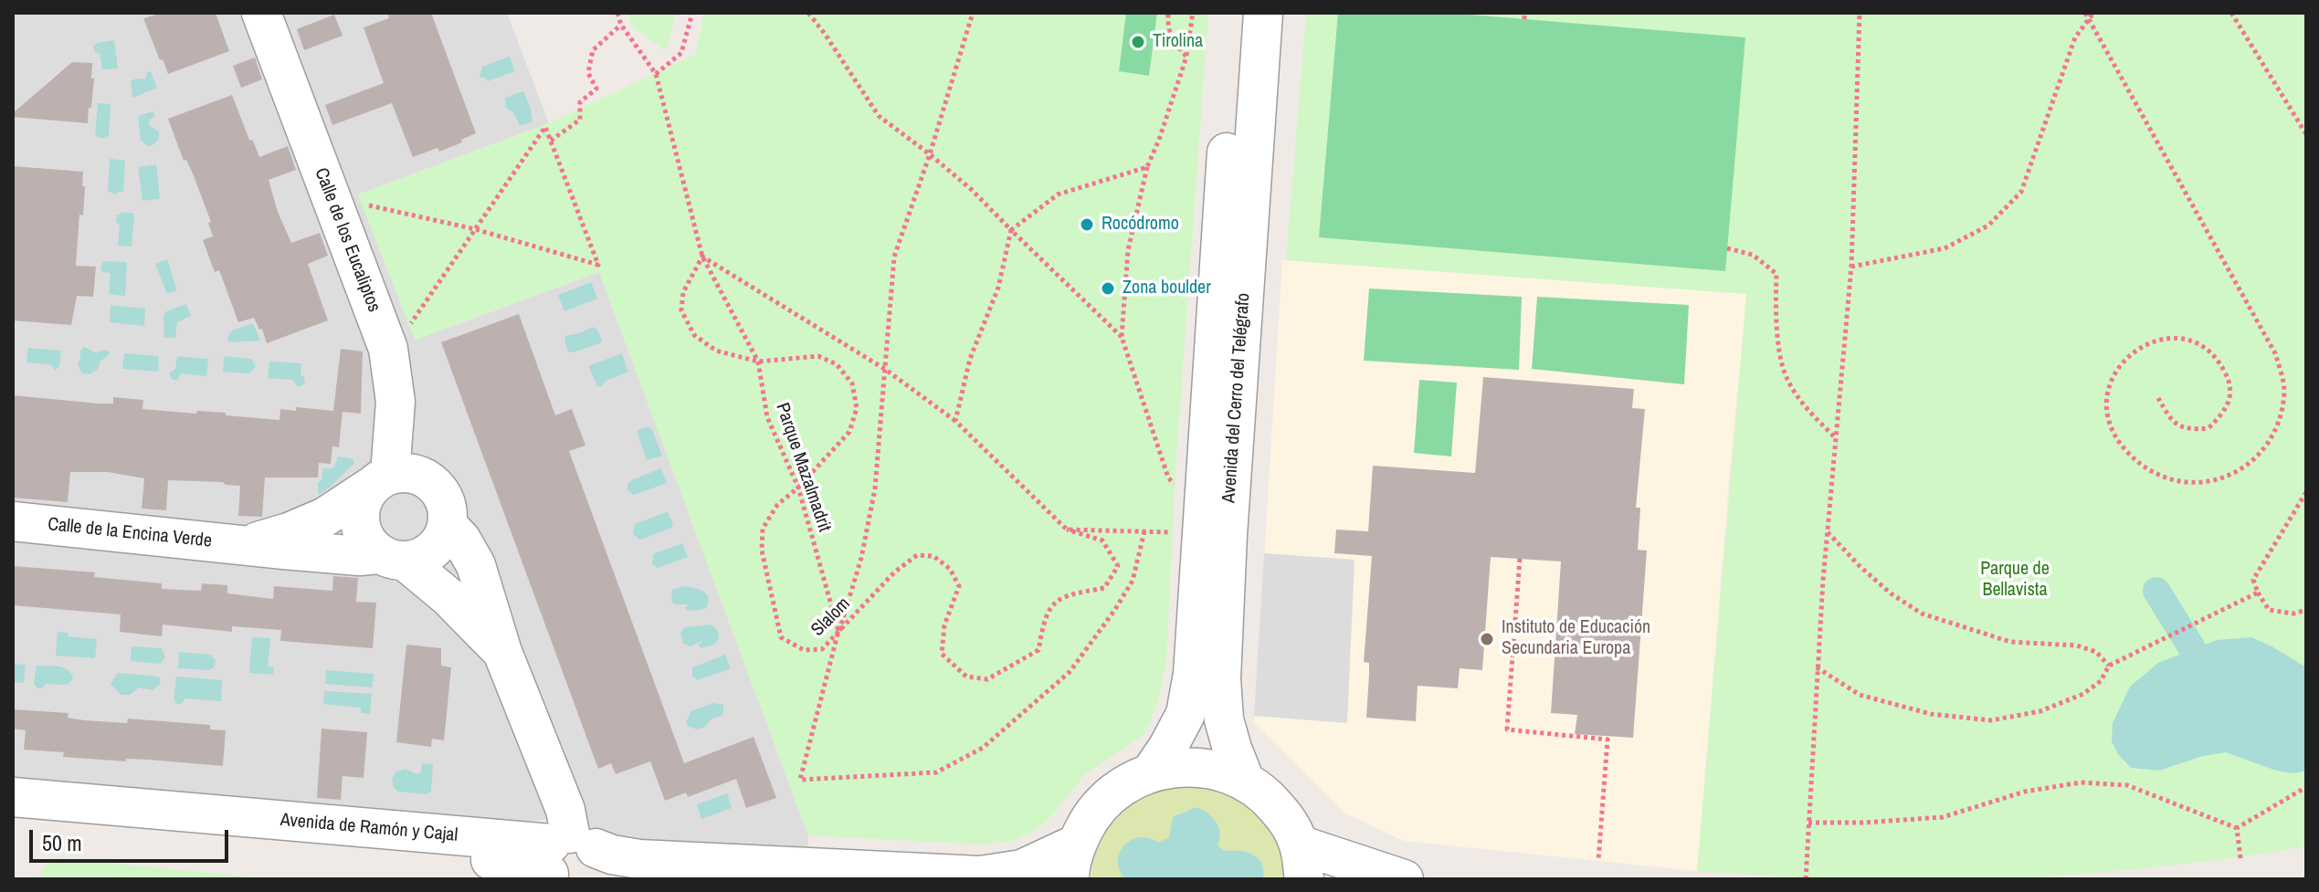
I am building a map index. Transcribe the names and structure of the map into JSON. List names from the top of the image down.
{
  "streets": {
    "street": [
      "Calle de los Eucaliptos",
      "Avenida del Cerro del Telégrafo",
      "Calle de la Encina Verde",
      "Avenida de Ramón y Cajal"
    ],
    "path": ["Parque Mazalmadrit", "Slalom"]
  },
  "crossings": [
    ["Calle de los Eucaliptos", "Calle de la Encina Verde"],
    ["Parque Mazalmadrit", "Slalom"]
  ],
  "parks": ["Parque de Bellavista"],
  "places": [
    "Tirolina",
    "Rocódromo",
    "Zona boulder",
    "Instituto de Educación Secundaria Europa"
  ],
  "scale_bar": "50 m"
}
